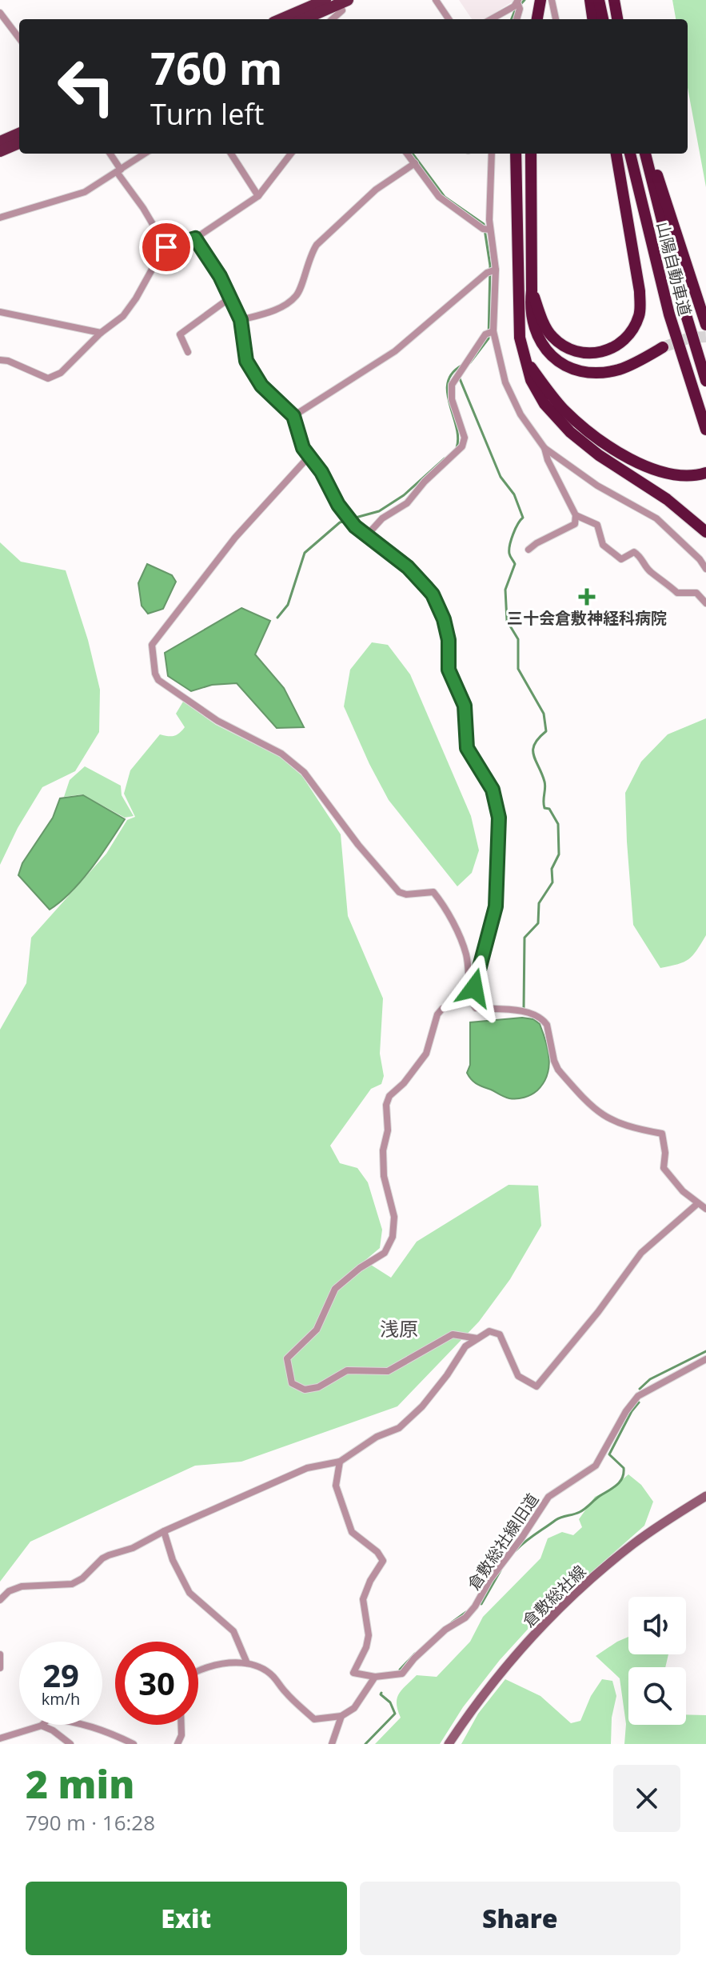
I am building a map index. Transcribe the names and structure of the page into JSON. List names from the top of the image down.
{
  "streets": {
    "highway": ["山陽自動車道"],
    "main road": ["倉敷総社線"],
    "street": ["倉敷総社線旧道"]
  },
  "districts": ["浅原"],
  "places": {
    "health": ["三十会倉敷神経科病院"]
  },
  "page": {
    "turn": ["760 m", "Turn left"],
    "speed": "29 km/h",
    "limit": "30",
    "heading": ["2 min", "790 m · 16:28"],
    "buttons": ["Exit", "Share"]
  }
}
